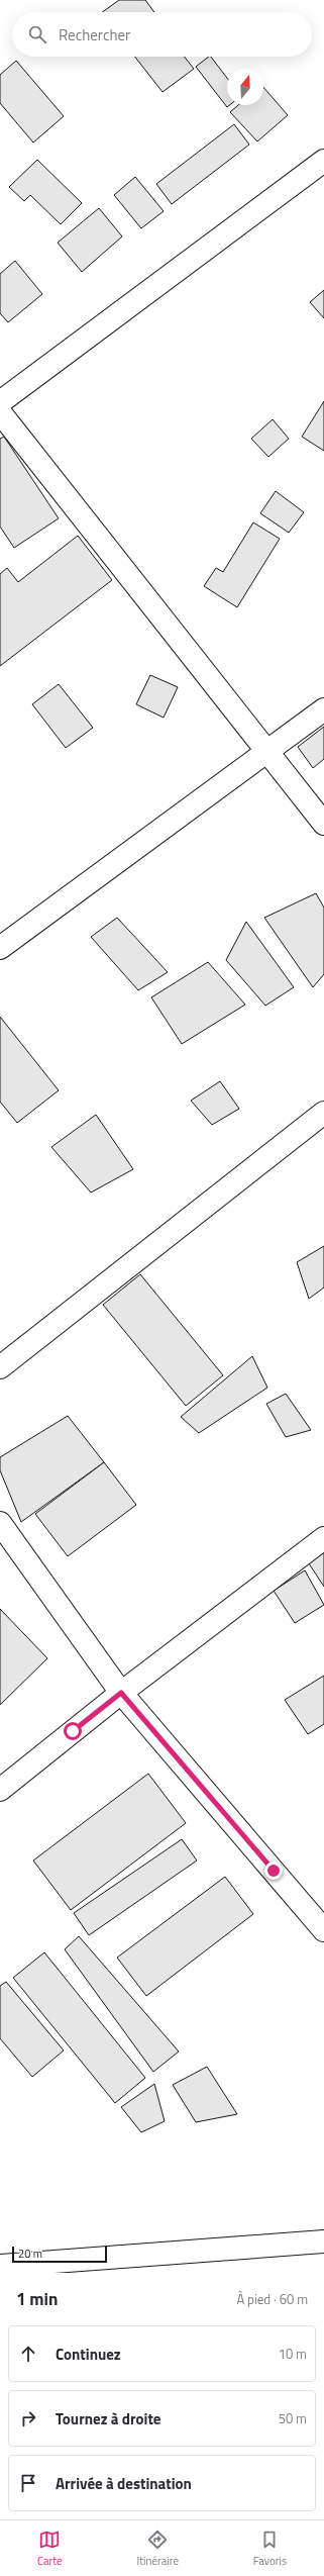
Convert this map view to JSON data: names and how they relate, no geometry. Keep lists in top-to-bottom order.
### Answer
{
  "scale_bar": "20 m",
  "north": "top",
  "page": {
    "search": "Rechercher",
    "scale": "20 m",
    "heading": ["1 min", "À pied · 60 m"],
    "list": [
      ["Continuez", "10 m"],
      ["Tournez à droite", "50 m"],
      "Arrivée à destination"
    ],
    "nav": ["Carte", "Itinéraire", "Favoris"]
  }
}
